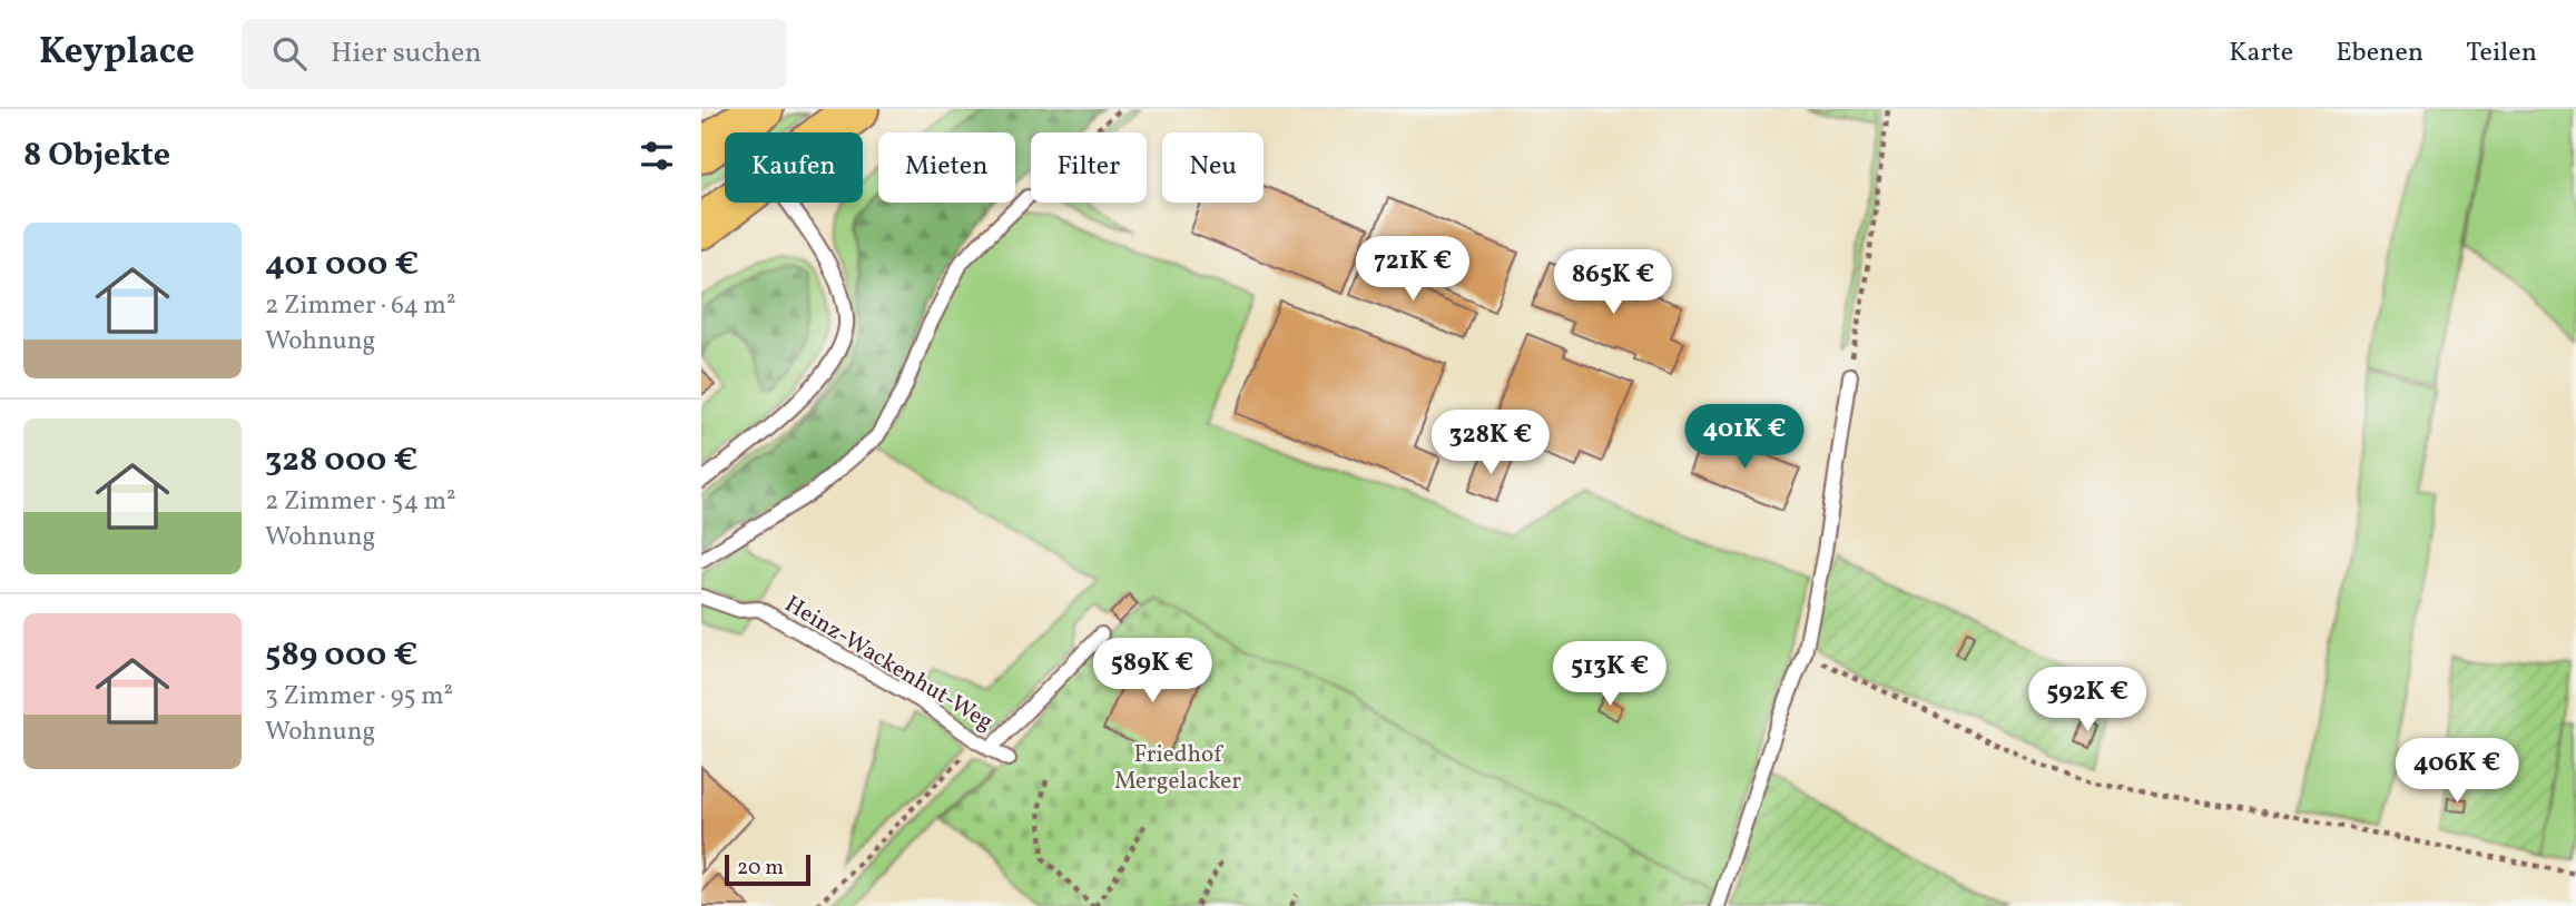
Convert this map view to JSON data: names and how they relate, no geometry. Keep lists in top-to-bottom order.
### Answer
{
  "streets": {
    "lane": ["Heinz-Wackenhut-Weg"]
  },
  "parks": ["Friedhof Mergelacker"],
  "scale_bar": "20 m",
  "page": {
    "header": "Keyplace",
    "search": "Hier suchen",
    "nav": ["Karte", "Ebenen", "Teilen"],
    "heading": "8 Objekte",
    "chip": [
      "Kaufen",
      "Mieten",
      "Filter",
      "Neu"
    ],
    "list": [
      {
        "name": "401 000 €",
        "note": "2 Zimmer · 64 m² · Wohnung"
      },
      {
        "name": "328 000 €",
        "note": "2 Zimmer · 54 m² · Wohnung"
      },
      {
        "name": "589 000 €",
        "note": "3 Zimmer · 95 m² · Wohnung"
      }
    ],
    "price": [
      "721K €",
      "865K €",
      "401K €",
      "328K €",
      "589K €",
      "513K €",
      "592K €",
      "406K €"
    ],
    "scale": "20 m"
  }
}
